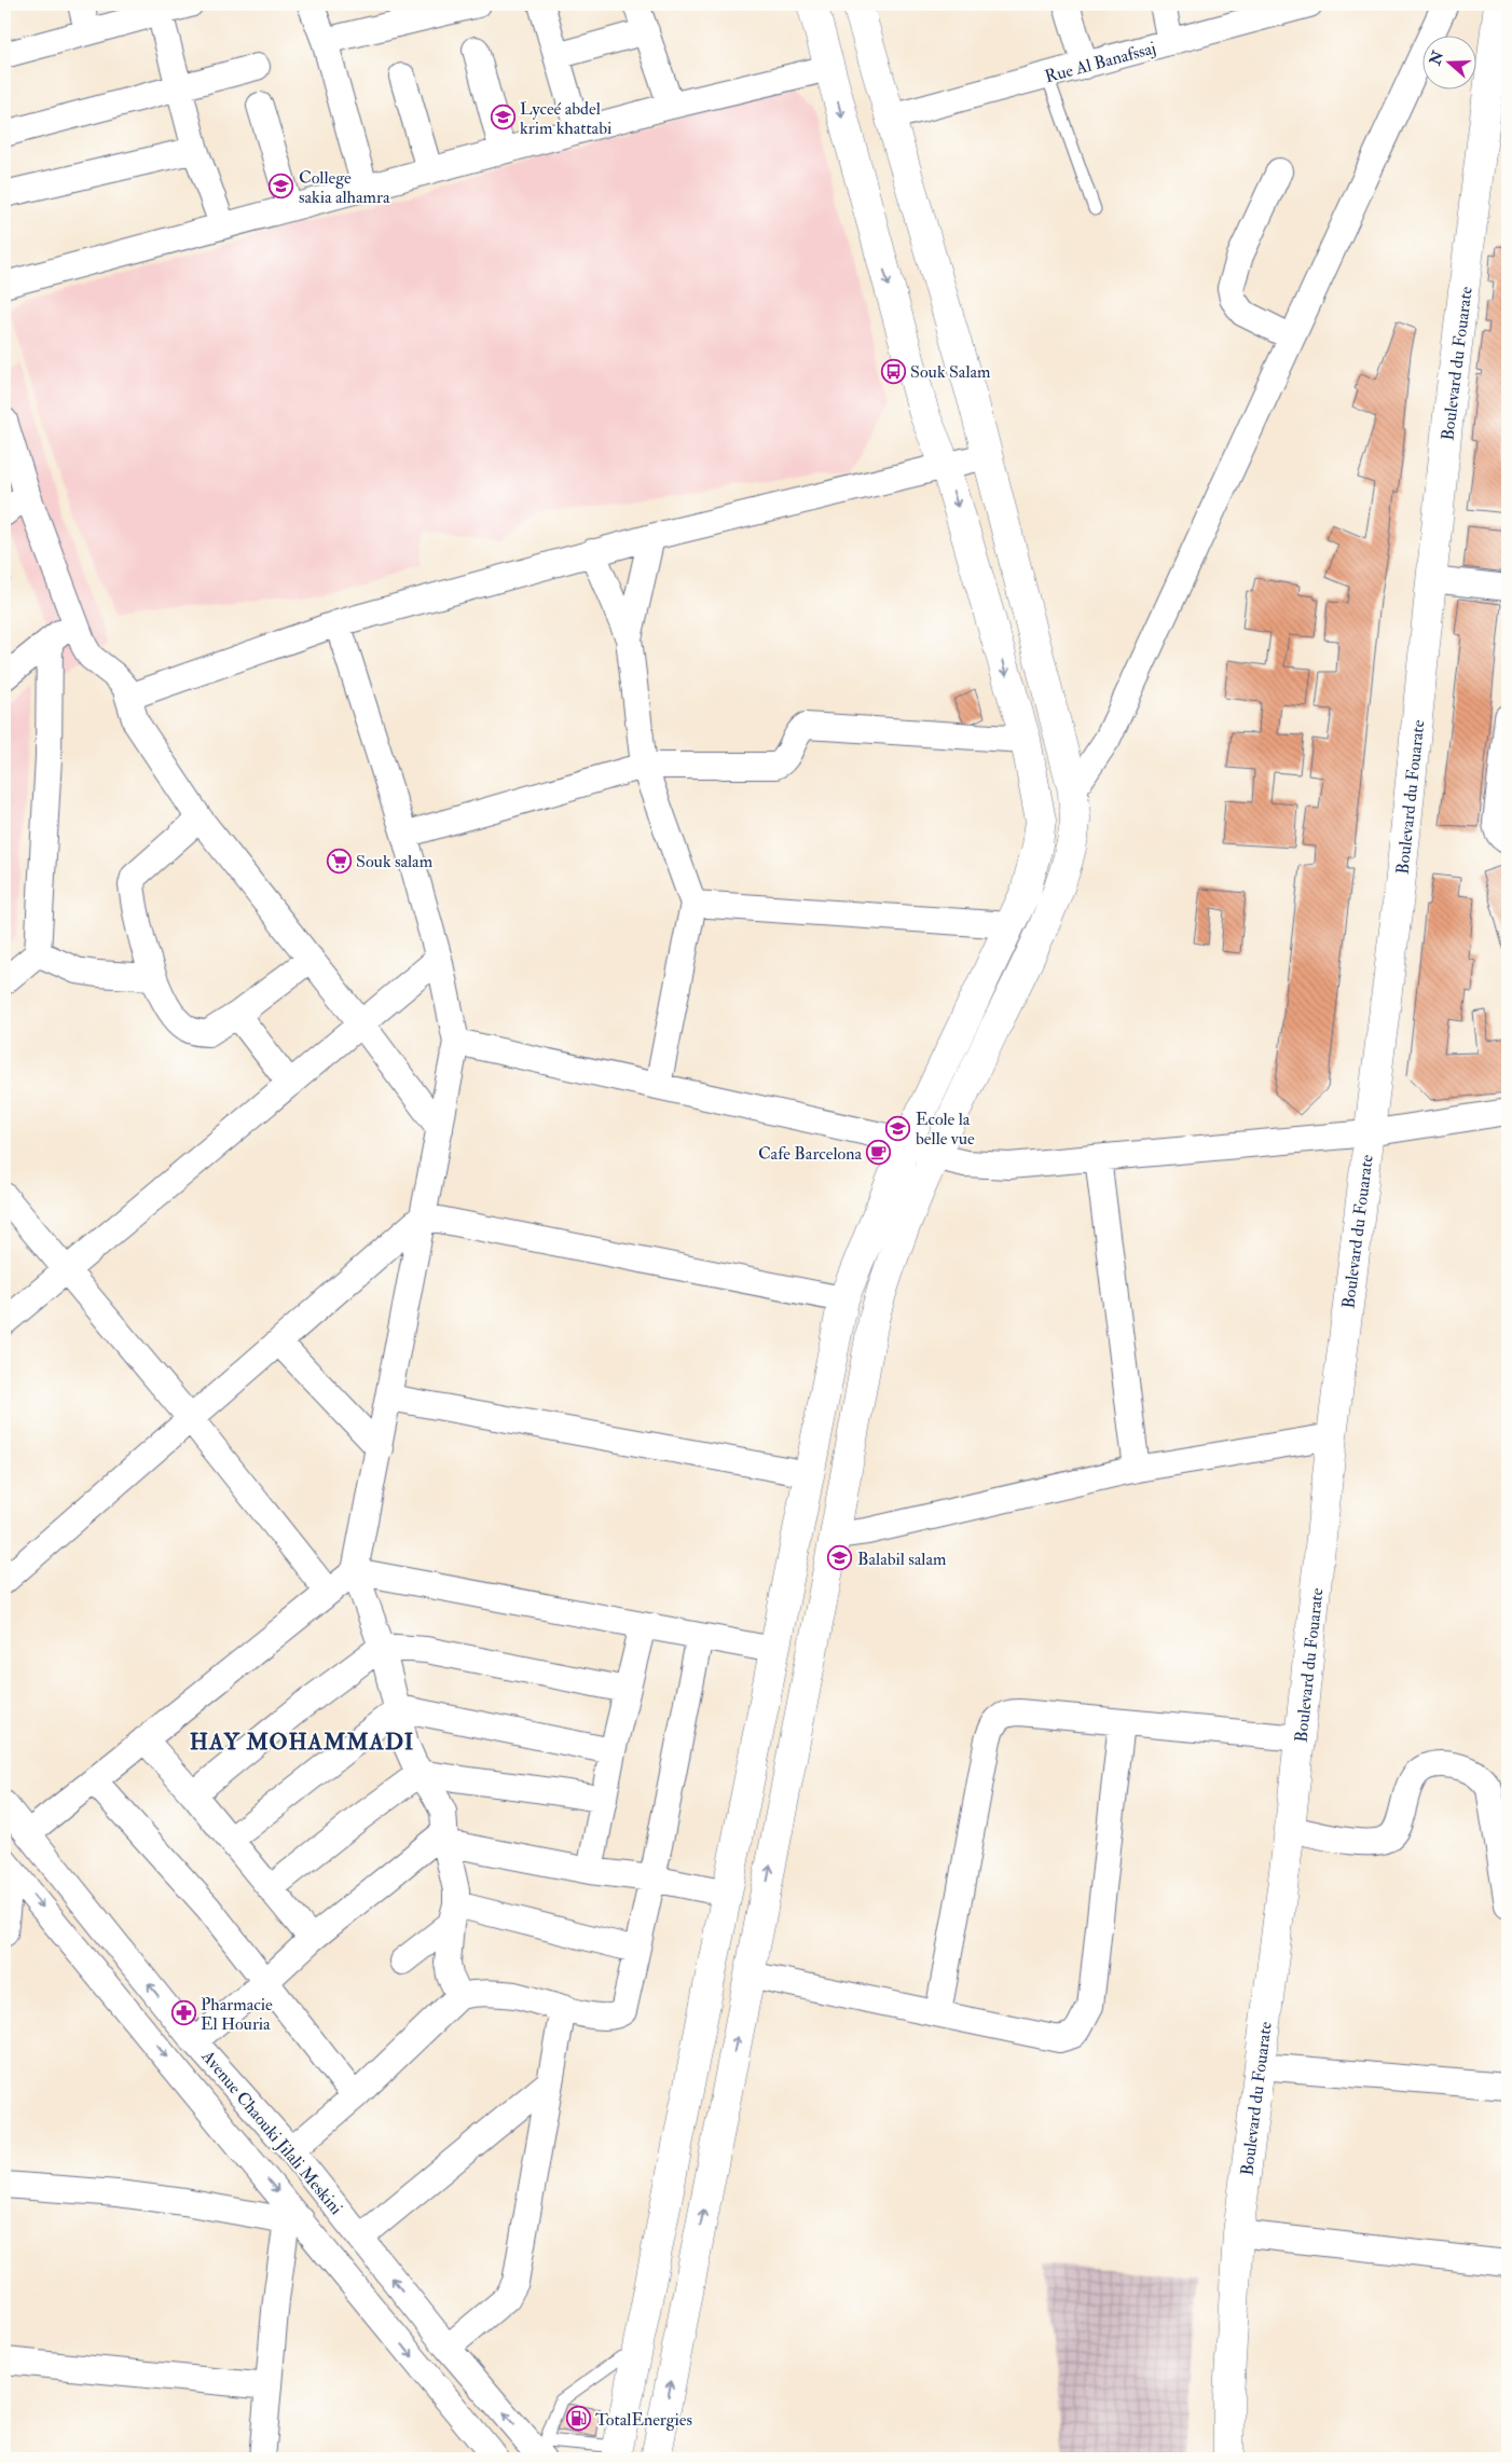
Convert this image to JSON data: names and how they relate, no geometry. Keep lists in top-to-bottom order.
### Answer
{
  "streets": {
    "main road": ["Boulevard du Fouarate"],
    "street": ["Rue Al Banafssaj", "Avenue Chaouki Jilali Meskini"]
  },
  "districts": ["HAY MOHAMMADI"],
  "places": {
    "school or university": [
      "Lyceé abdel krim khattabi",
      "College sakia alhamra",
      "Ecole la belle vue",
      "Balabil salam"
    ],
    "bus stop": ["Souk Salam"],
    "supermarket": ["Souk salam"],
    "cafe": ["Cafe Barcelona"],
    "pharmacy": ["Pharmacie El Houria"],
    "fuel station": ["TotalEnergies"]
  },
  "north": "left"
}
